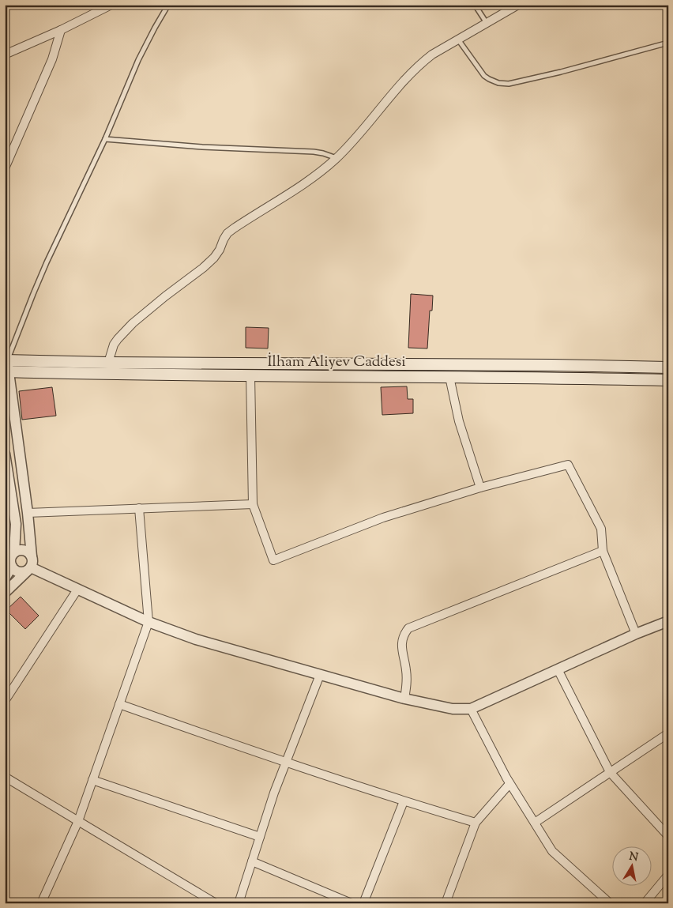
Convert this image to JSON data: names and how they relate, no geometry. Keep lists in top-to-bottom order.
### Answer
{
  "streets": {
    "main road": ["İlham Aliyev Caddesi"]
  },
  "north": "top"
}
